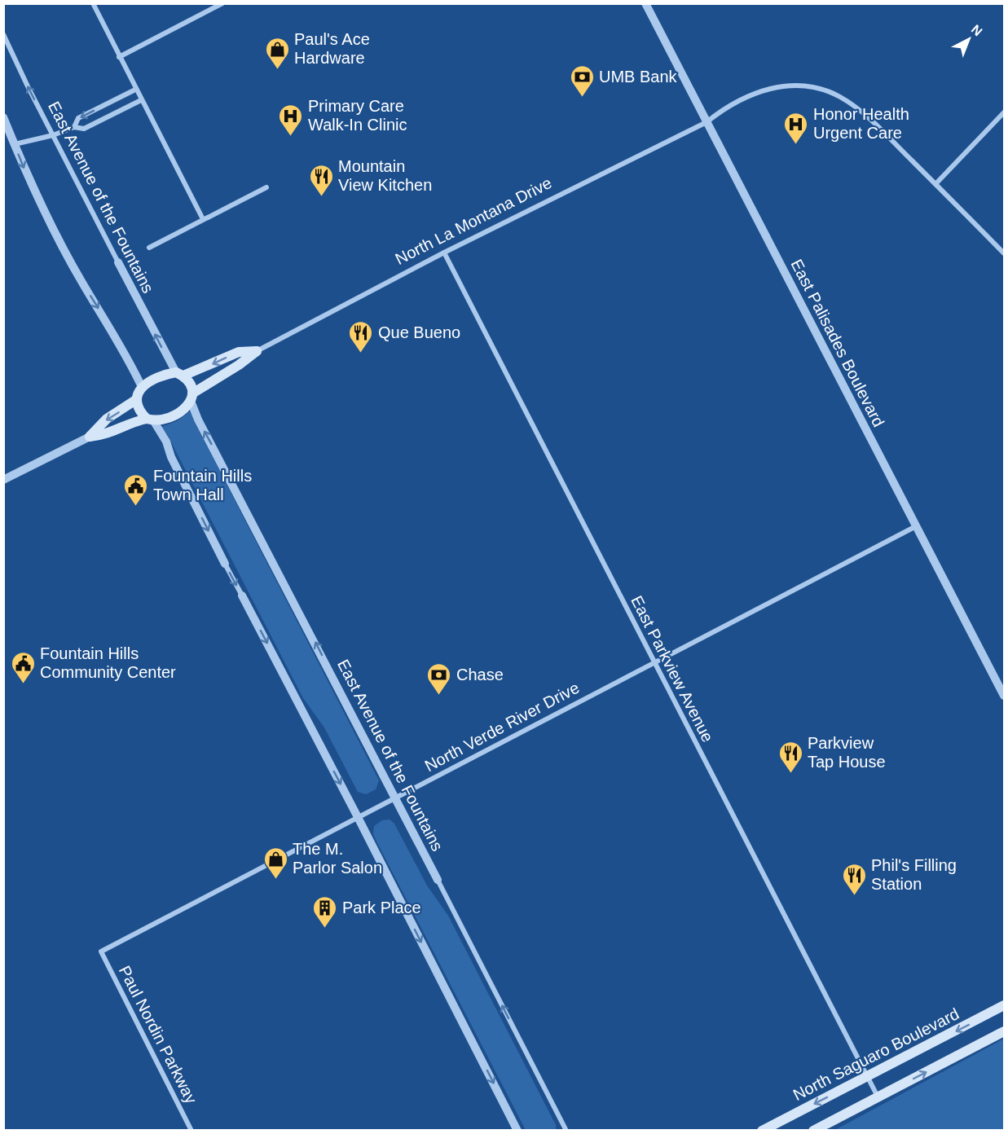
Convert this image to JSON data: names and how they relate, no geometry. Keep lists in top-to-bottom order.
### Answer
{
  "streets": {
    "main road": ["North La Montana Drive", "North Saguaro Boulevard"],
    "street": [
      "East Avenue of the Fountains",
      "East Palisades Boulevard",
      "East Parkview Avenue",
      "North Verde River Drive",
      "Paul Nordin Parkway"
    ]
  },
  "crossings": [
    ["East Avenue of the Fountains", "North La Montana Drive"],
    ["East Avenue of the Fountains", "North Verde River Drive"],
    ["North La Montana Drive", "East Palisades Boulevard"],
    ["North La Montana Drive", "East Parkview Avenue"],
    ["East Palisades Boulevard", "North Verde River Drive"],
    ["East Parkview Avenue", "North Verde River Drive"],
    ["East Parkview Avenue", "North Saguaro Boulevard"],
    ["North Verde River Drive", "Paul Nordin Parkway"]
  ],
  "places": {
    "shop": ["Paul's Ace Hardware", "The M. Parlor Salon"],
    "bank": ["UMB Bank", "Chase"],
    "hospital": ["Primary Care Walk-In Clinic", "Honor Health Urgent Care"],
    "restaurant": [
      "Mountain View Kitchen",
      "Que Bueno",
      "Parkview Tap House",
      "Phil's Filling Station"
    ],
    "public building": ["Fountain Hills Town Hall", "Fountain Hills Community Center"],
    "building": ["Park Place"]
  },
  "north": "top right"
}
